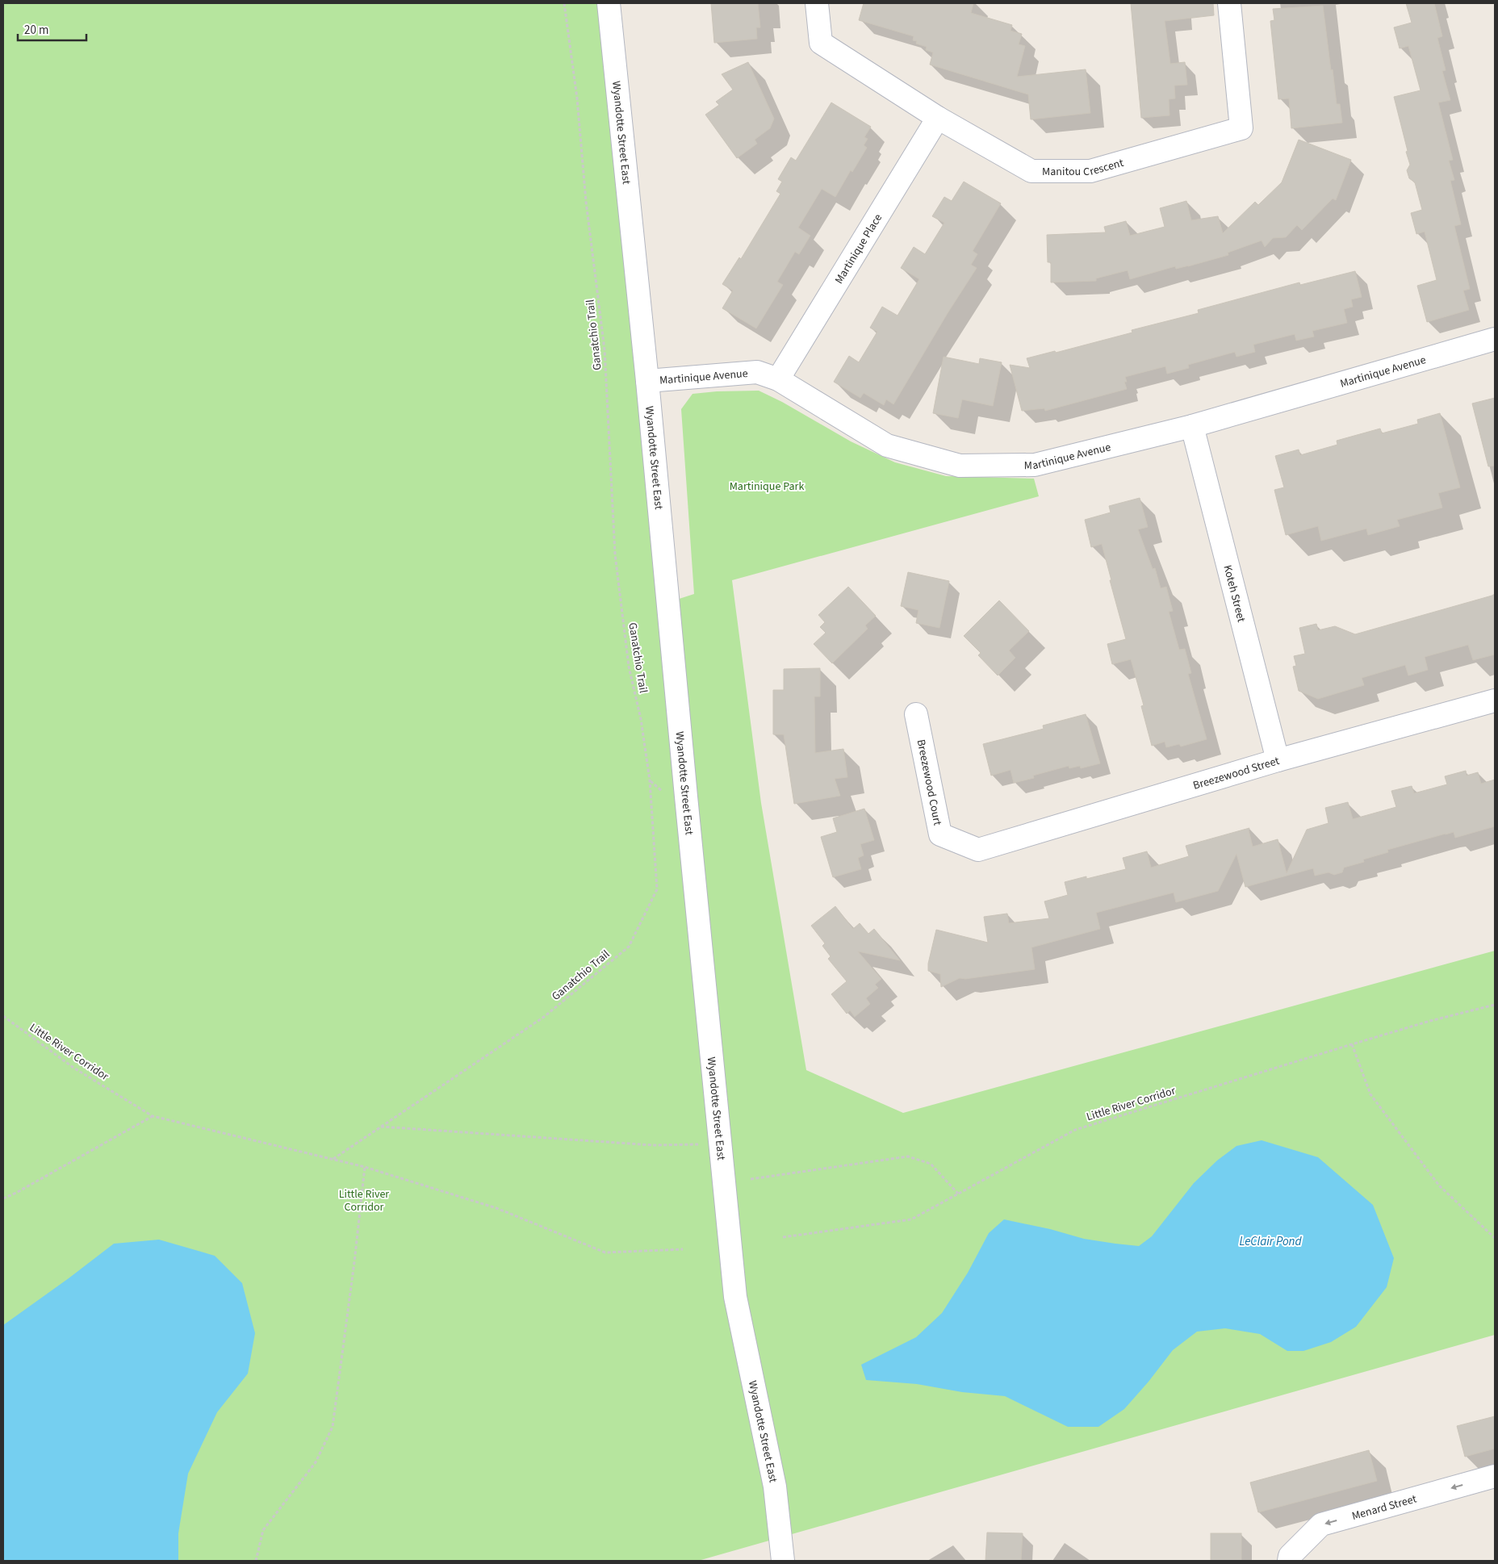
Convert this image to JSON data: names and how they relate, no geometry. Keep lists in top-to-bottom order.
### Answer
{
  "streets": {
    "street": [
      "Wyandotte Street East",
      "Manitou Crescent",
      "Martinique Place",
      "Martinique Avenue",
      "Koteh Street",
      "Breezewood Street",
      "Breezewood Court",
      "Menard Street"
    ],
    "path": ["Ganatchio Trail", "Little River Corridor"]
  },
  "crossings": [
    ["Wyandotte Street East", "Martinique Avenue"],
    ["Manitou Crescent", "Martinique Place"],
    ["Martinique Place", "Martinique Avenue"],
    ["Ganatchio Trail", "Little River Corridor"],
    ["Martinique Avenue", "Koteh Street"],
    ["Koteh Street", "Breezewood Street"],
    ["Breezewood Street", "Breezewood Court"]
  ],
  "one_way": ["Menard Street"],
  "water": ["LeClair Pond"],
  "parks": ["Martinique Park", "Little River Corridor"],
  "scale_bar": "20 m"
}
